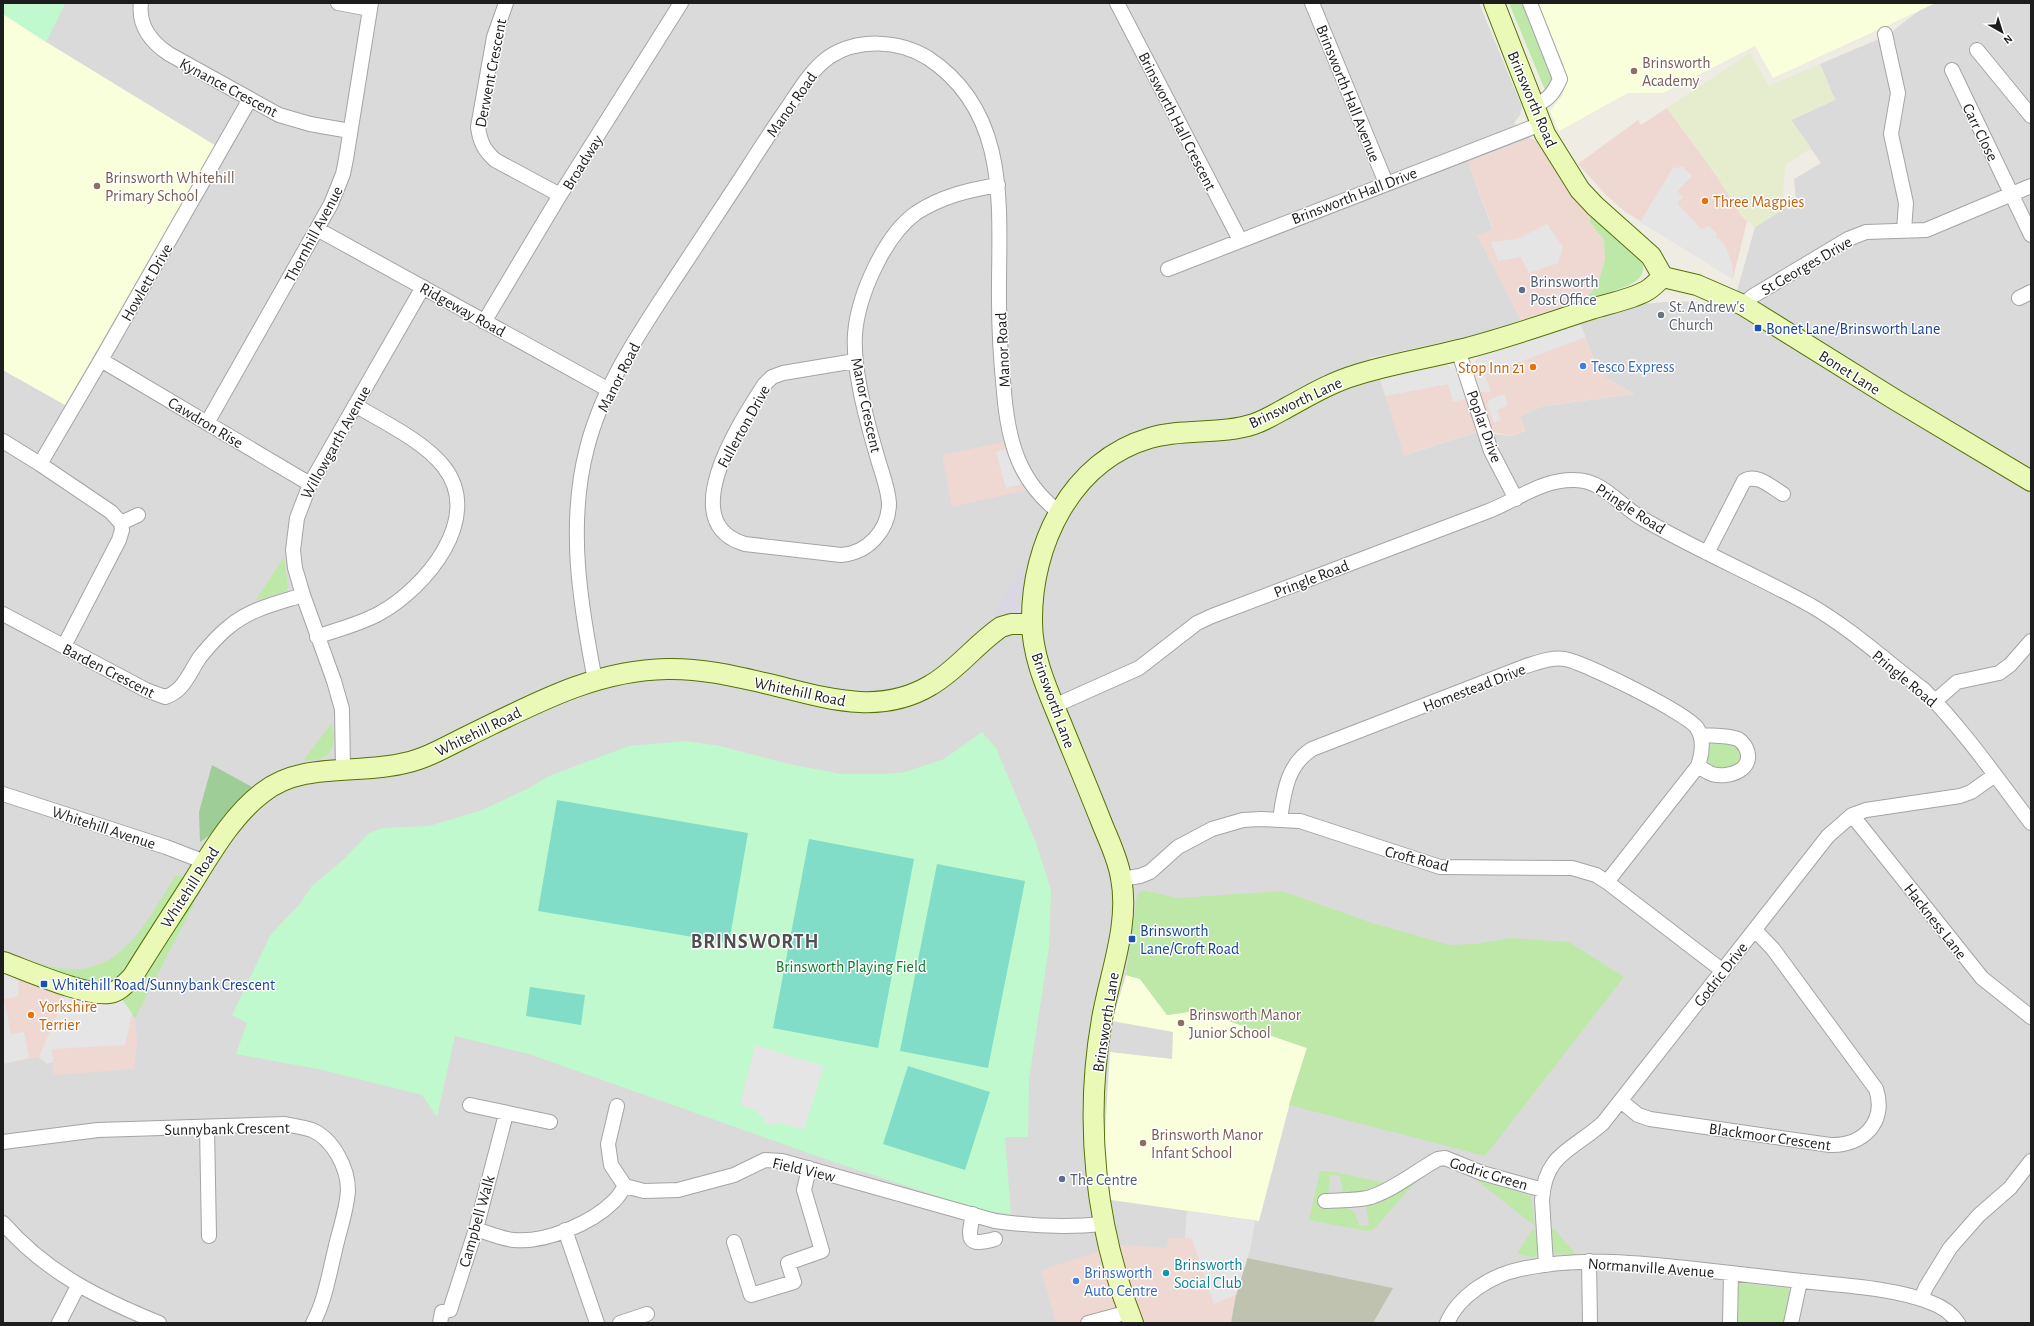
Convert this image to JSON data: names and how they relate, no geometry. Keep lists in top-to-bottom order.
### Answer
{
  "streets": {
    "street": [
      "Derwent Crescent",
      "Kynance Crescent",
      "Brinsworth Hall Avenue",
      "Brinsworth Road",
      "Manor Road",
      "Brinsworth Hall Crescent",
      "Carr Close",
      "Broadway",
      "Brinsworth Hall Drive",
      "Thornhill Avenue",
      "St Georges Drive",
      "Howlett Drive",
      "Ridgeway Road",
      "Bonet Lane",
      "Brinsworth Lane",
      "Manor Crescent",
      "Cawdron Rise",
      "Fullerton Drive",
      "Poplar Drive",
      "Willowgarth Avenue",
      "Pringle Road",
      "Barden Crescent",
      "Homestead Drive",
      "Whitehill Road",
      "Whitehill Avenue",
      "Croft Road",
      "Hackness Lane",
      "Godric Drive",
      "Sunnybank Crescent",
      "Blackmoor Crescent",
      "Field View",
      "Godric Green",
      "Campbell Walk",
      "Normanville Avenue"
    ]
  },
  "crossings": [
    ["Derwent Crescent", "Broadway"],
    ["Kynance Crescent", "Thornhill Avenue"],
    ["Kynance Crescent", "Howlett Drive"],
    ["Brinsworth Hall Avenue", "Brinsworth Hall Drive"],
    ["Brinsworth Road", "Brinsworth Hall Drive"],
    ["Brinsworth Road", "Bonet Lane"],
    ["Brinsworth Road", "Brinsworth Lane"],
    ["Manor Road", "Ridgeway Road"],
    ["Manor Road", "Brinsworth Lane"],
    ["Manor Road", "Manor Crescent"],
    ["Manor Road", "Whitehill Road"],
    ["Brinsworth Hall Crescent", "Brinsworth Hall Drive"],
    ["Carr Close", "St Georges Drive"],
    ["Broadway", "Ridgeway Road"],
    ["Thornhill Avenue", "Ridgeway Road"],
    ["Thornhill Avenue", "Cawdron Rise"],
    ["St Georges Drive", "Bonet Lane"],
    ["Howlett Drive", "Cawdron Rise"],
    ["Ridgeway Road", "Willowgarth Avenue"],
    ["Bonet Lane", "Brinsworth Lane"],
    ["Brinsworth Lane", "Poplar Drive"],
    ["Brinsworth Lane", "Pringle Road"],
    ["Brinsworth Lane", "Whitehill Road"],
    ["Brinsworth Lane", "Croft Road"],
    ["Brinsworth Lane", "Field View"],
    ["Manor Crescent", "Fullerton Drive"],
    ["Cawdron Rise", "Willowgarth Avenue"],
    ["Poplar Drive", "Pringle Road"],
    ["Willowgarth Avenue", "Barden Crescent"],
    ["Willowgarth Avenue", "Whitehill Road"],
    ["Pringle Road", "Godric Drive"],
    ["Homestead Drive", "Croft Road"],
    ["Whitehill Road", "Whitehill Avenue"],
    ["Croft Road", "Godric Drive"],
    ["Hackness Lane", "Godric Drive"],
    ["Godric Drive", "Blackmoor Crescent"],
    ["Godric Drive", "Godric Green"],
    ["Godric Drive", "Normanville Avenue"]
  ],
  "districts": ["BRINSWORTH"],
  "parks": ["Brinsworth Playing Field"],
  "places": {
    "other": [
      "Brinsworth Academy",
      "Brinsworth Whitehill Primary School",
      "Three Magpies",
      "Brinsworth Post Office",
      "St. Andrew's Church",
      "Tesco Express",
      "Stop Inn 21",
      "Yorkshire Terrier",
      "Brinsworth Manor Junior School",
      "Brinsworth Manor Infant School",
      "The Centre",
      "Brinsworth Social Club",
      "Brinsworth Auto Centre"
    ],
    "transit": ["Bonet Lane/Brinsworth Lane", "Brinsworth Lane/Croft Road", "Whitehill Road/Sunnybank Crescent"]
  },
  "north": "bottom right"
}
